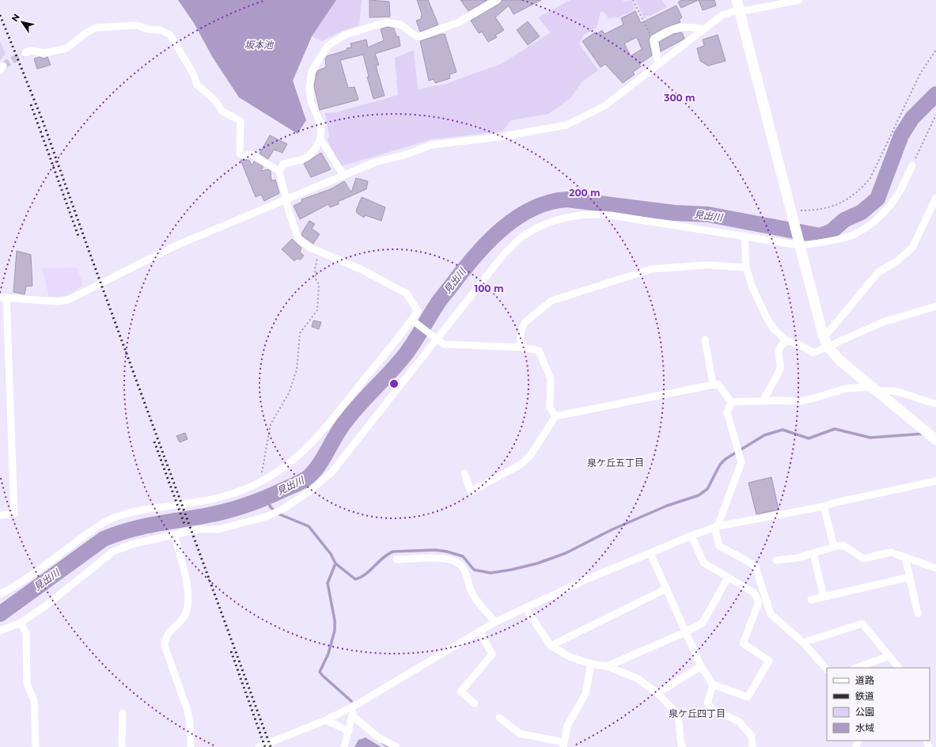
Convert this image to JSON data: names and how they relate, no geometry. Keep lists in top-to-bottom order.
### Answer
{
  "districts": ["泉ケ丘五丁目", "泉ケ丘四丁目"],
  "water": ["坂本池", "見出川"],
  "legend": [
    "道路",
    "鉄道",
    "公園",
    "水域"
  ],
  "north": "top left",
  "rings": ["300 m", "200 m", "100 m"]
}
